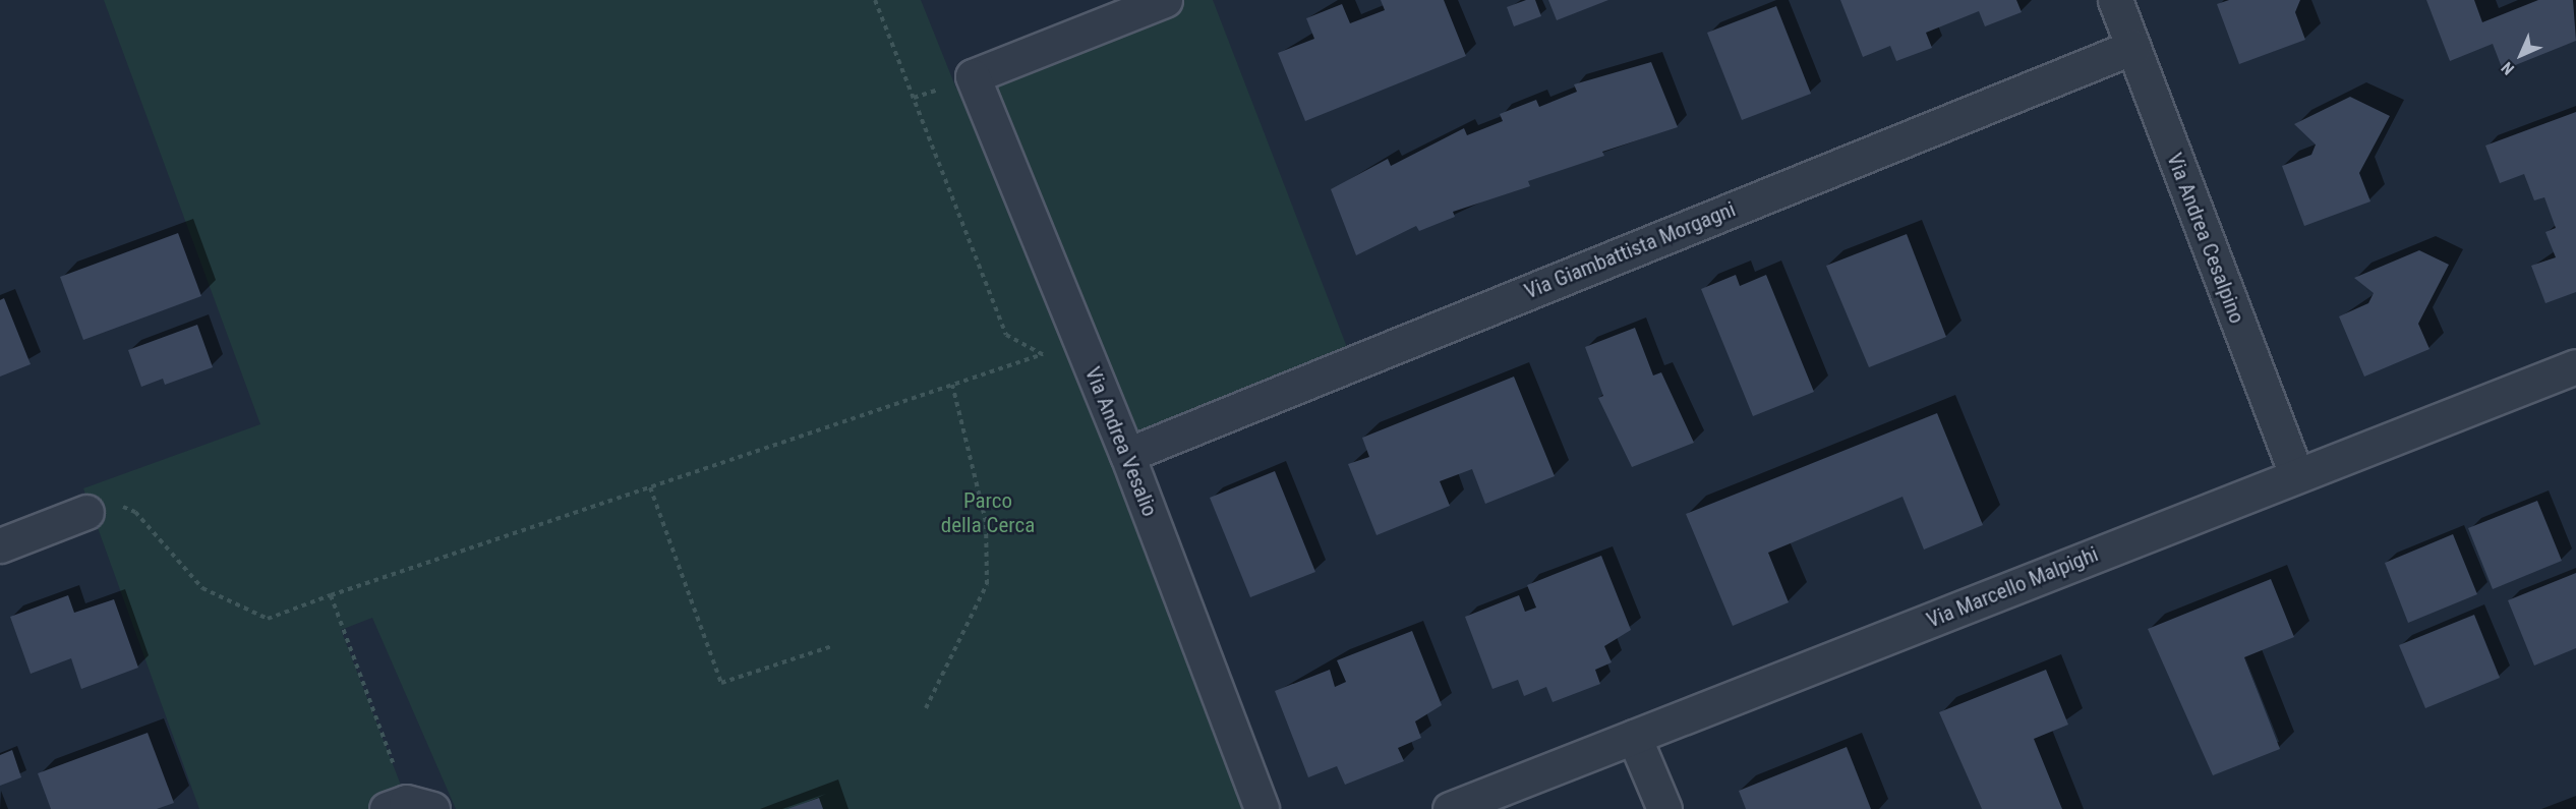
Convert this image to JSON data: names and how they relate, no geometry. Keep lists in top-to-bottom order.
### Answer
{
  "streets": {
    "street": [
      "Via Andrea Cesalpino",
      "Via Giambattista Morgagni",
      "Via Andrea Vesalio",
      "Via Marcello Malpighi"
    ]
  },
  "crossings": [
    ["Via Andrea Cesalpino", "Via Giambattista Morgagni"],
    ["Via Andrea Cesalpino", "Via Marcello Malpighi"],
    ["Via Giambattista Morgagni", "Via Andrea Vesalio"]
  ],
  "parks": ["Parco della Cerca"],
  "north": "bottom left"
}
